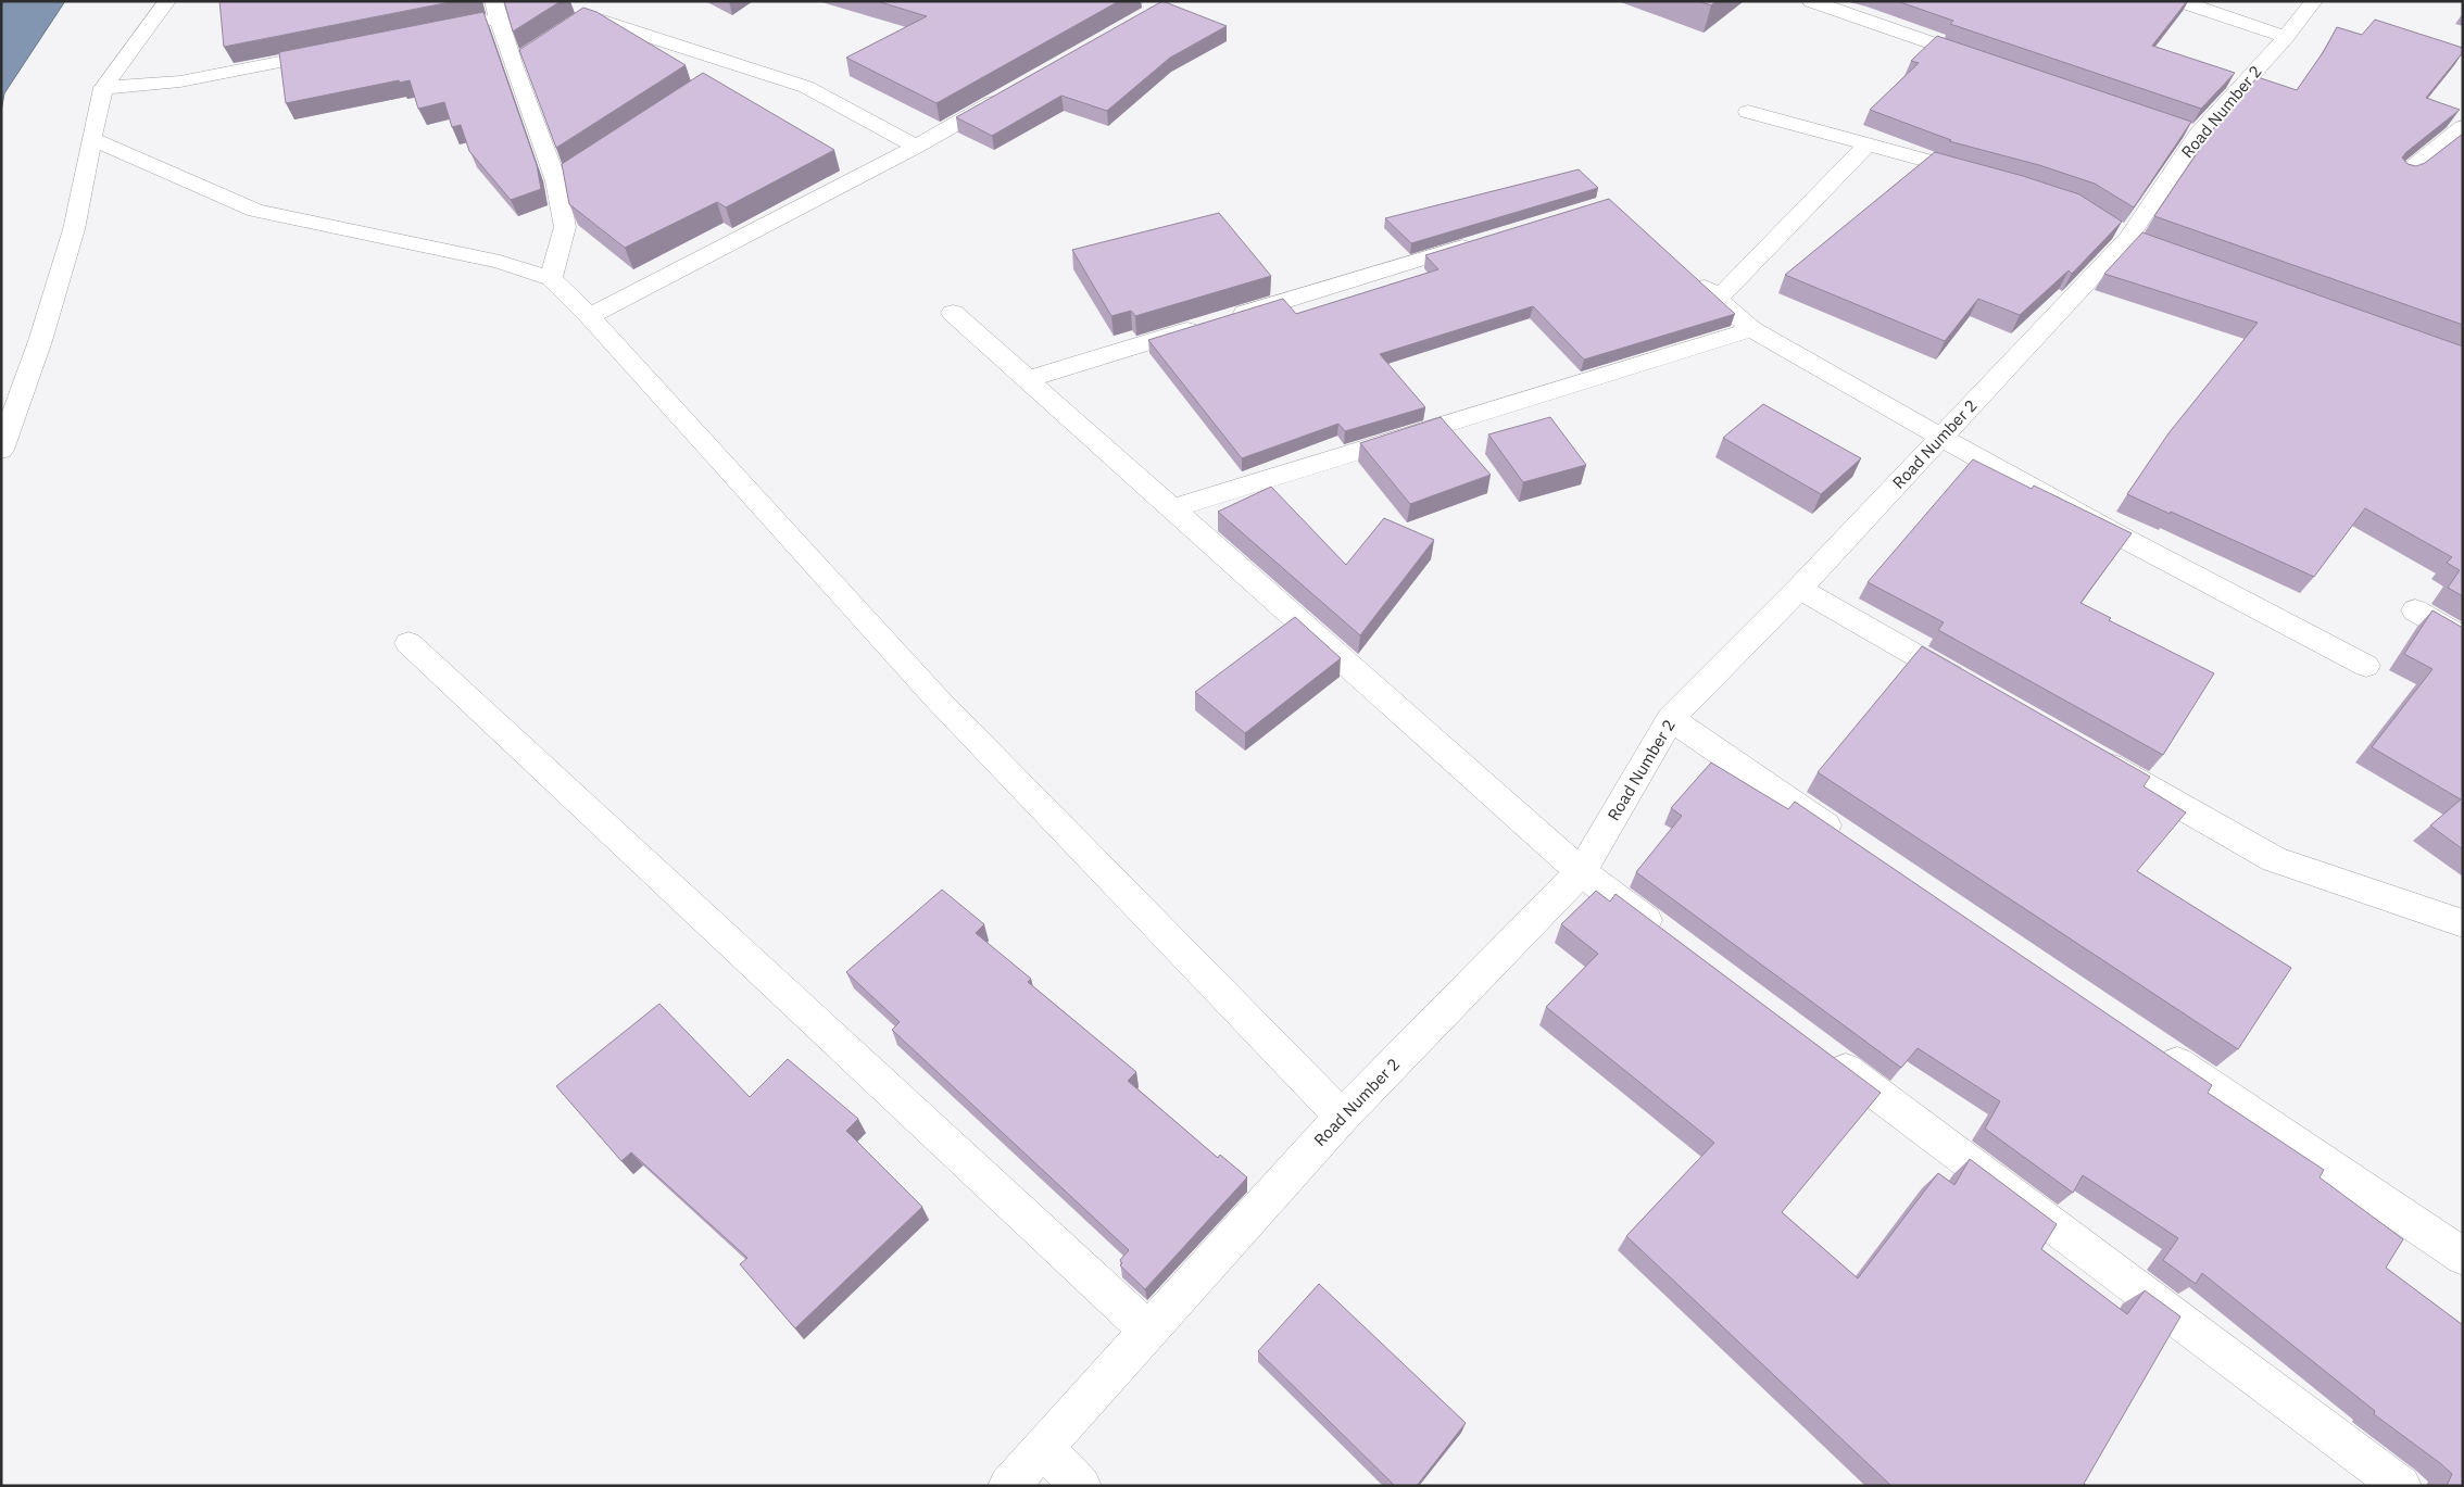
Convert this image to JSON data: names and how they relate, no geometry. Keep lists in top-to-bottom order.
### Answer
{
  "streets": {
    "street": ["Road Number 2"]
  }
}
